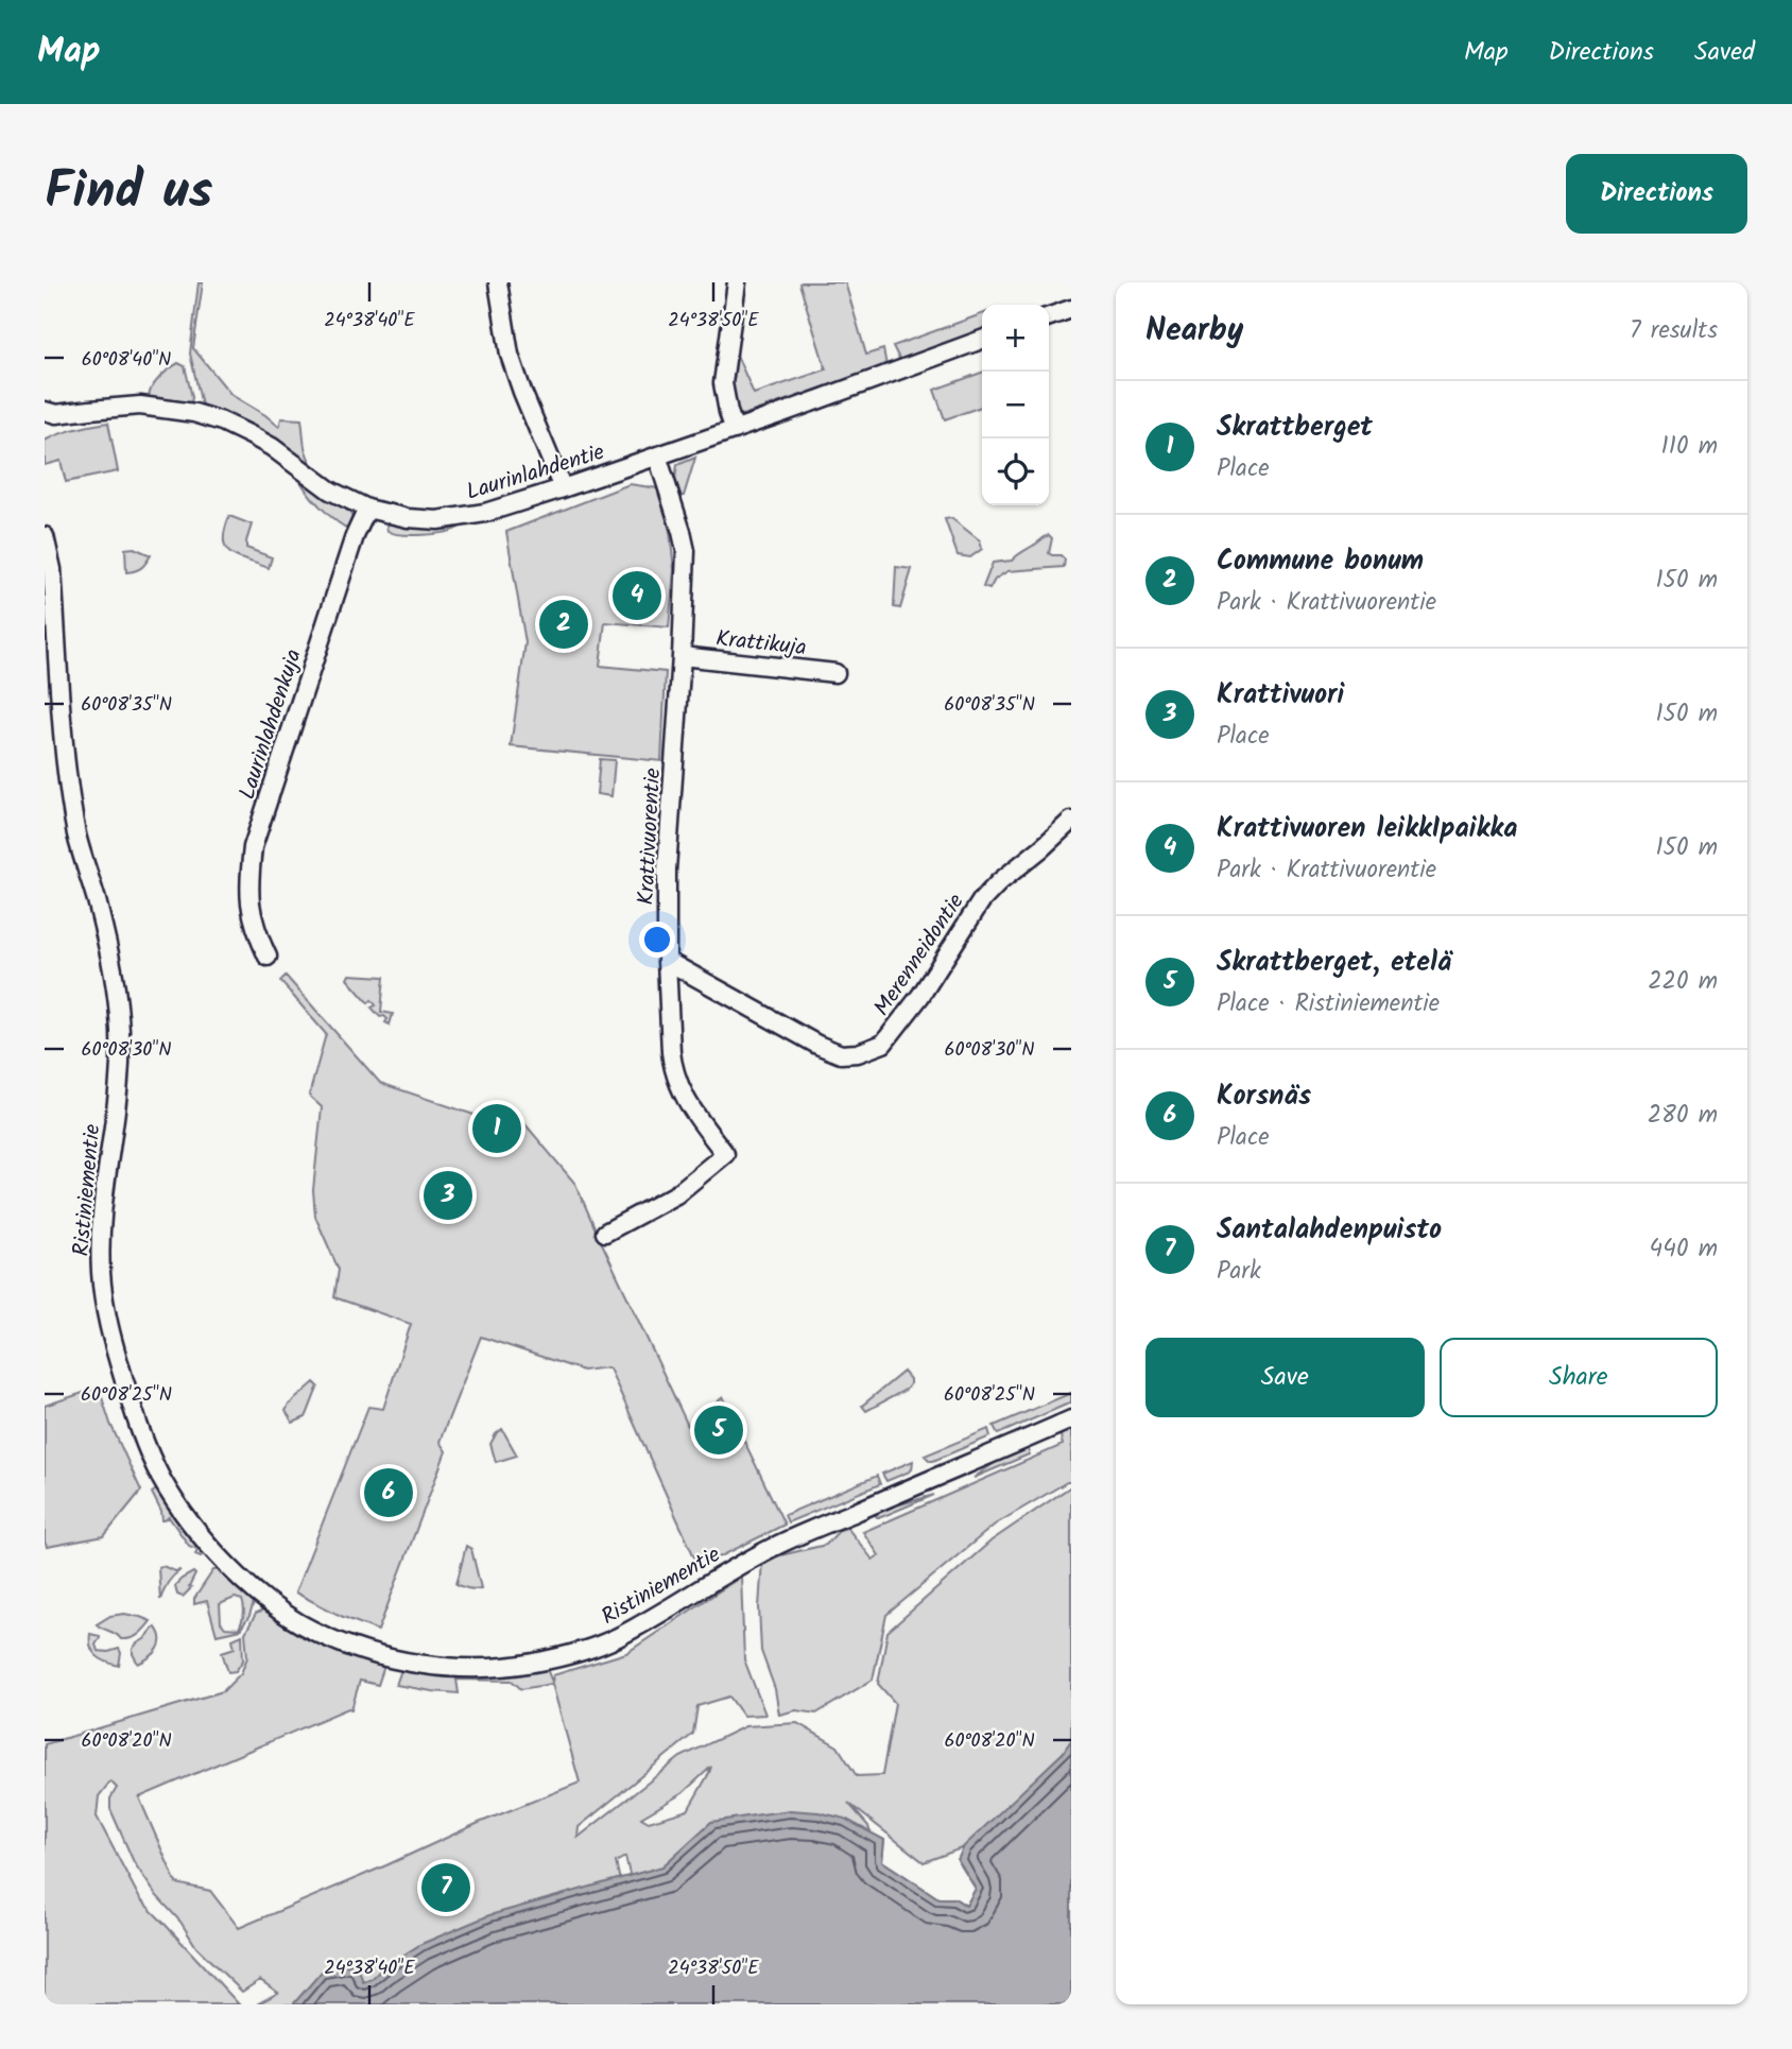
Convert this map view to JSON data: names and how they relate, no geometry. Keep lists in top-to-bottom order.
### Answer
{
  "streets": {
    "street": [
      "Laurinlahdentie",
      "Krattikuja",
      "Laurinlahdenkuja",
      "Krattivuorentie",
      "Merenneidontie",
      "Ristiniementie"
    ]
  },
  "crossings": [
    ["Laurinlahdentie", "Laurinlahdenkuja"],
    ["Laurinlahdentie", "Krattivuorentie"],
    ["Krattikuja", "Krattivuorentie"],
    ["Krattivuorentie", "Merenneidontie"]
  ],
  "page": {
    "header": "Map",
    "nav": ["Map", "Directions", "Saved"],
    "title": "Find us",
    "buttons": [
      "Directions",
      ["Save", "Share"]
    ],
    "heading": ["Nearby", "7 results"],
    "map_buttons": ["+", "−"],
    "list": [
      {
        "mark": "1",
        "name": "Skrattberget",
        "note": "Place",
        "value": "110 m"
      },
      {
        "mark": "2",
        "name": "Commune bonum",
        "note": "Park · Krattivuorentie",
        "value": "150 m"
      },
      {
        "mark": "3",
        "name": "Krattivuori",
        "note": "Place",
        "value": "150 m"
      },
      {
        "mark": "4",
        "name": "Krattivuoren leikkIpaikka",
        "note": "Park · Krattivuorentie",
        "value": "150 m"
      },
      {
        "mark": "5",
        "name": "Skrattberget, etelä",
        "note": "Place · Ristiniementie",
        "value": "220 m"
      },
      {
        "mark": "6",
        "name": "Korsnäs",
        "note": "Place",
        "value": "280 m"
      },
      {
        "mark": "7",
        "name": "Santalahdenpuisto",
        "note": "Park",
        "value": "440 m"
      }
    ],
    "pins": [
      "4",
      "2",
      "1",
      "3",
      "5",
      "6",
      "7"
    ]
  },
  "coordinates": [
    "24°38'40\"E",
    "24°38'50\"E",
    "60°08'40\"N",
    "60°08'35\"N",
    "60°08'30\"N",
    "60°08'25\"N",
    "60°08'20\"N"
  ]
}
